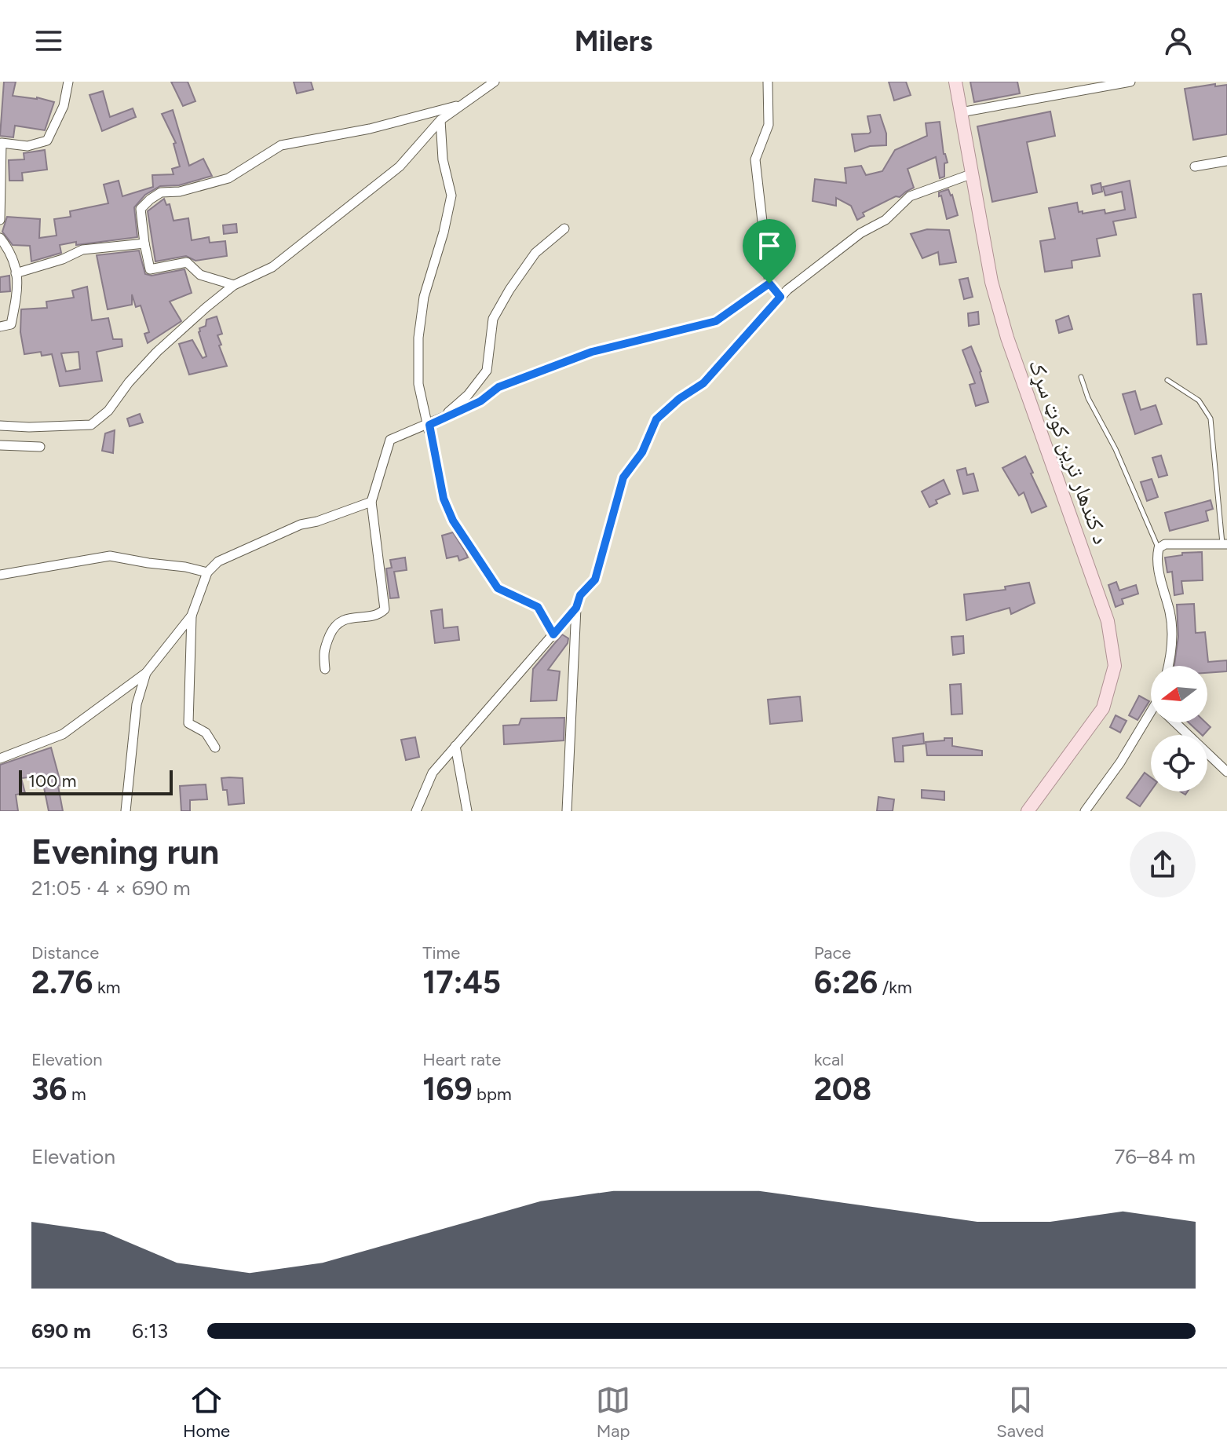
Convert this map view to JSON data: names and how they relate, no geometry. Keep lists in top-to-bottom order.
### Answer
{
  "streets": {
    "main road": ["د کندهار ترين کوټ سړک"]
  },
  "scale_bar": "100 m",
  "north": "left",
  "page": {
    "header": "Milers",
    "scale": "100 m",
    "heading": ["Evening run", "21:05 · 4 × 690 m"],
    "stats": [
      ["Distance", "2.76 km"],
      ["Time", "17:45"],
      ["Pace", "6:26 /km"],
      ["Elevation", "36 m"],
      ["Heart rate", "169 bpm"],
      ["kcal", "208"]
    ],
    "chart": ["Elevation", "76–84 m"],
    "list": [
      {
        "name": "690 m",
        "note": "6:13"
      }
    ],
    "tabs": ["Home", "Map", "Saved"]
  }
}
